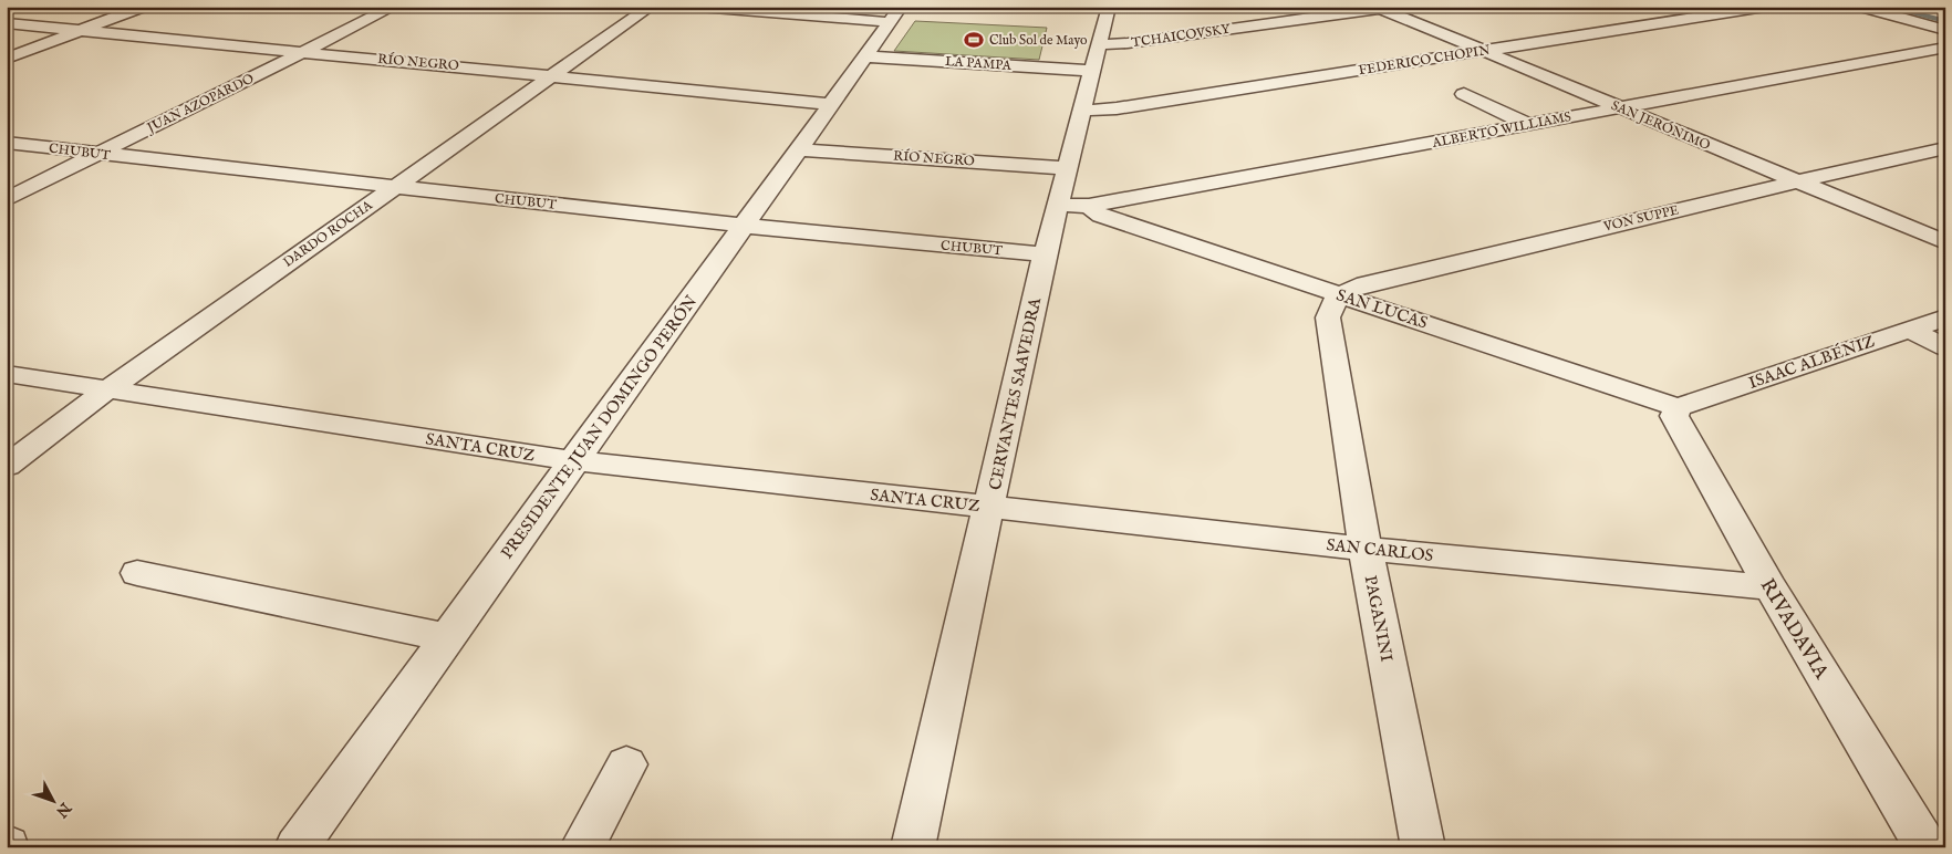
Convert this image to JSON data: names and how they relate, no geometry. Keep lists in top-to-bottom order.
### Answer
{
  "streets": {
    "street": [
      "TCHAICOVSKY",
      "FEDERICO CHOPIN",
      "RÍO NEGRO",
      "LA PAMPA",
      "JUAN AZOPARDO",
      "SAN JERÓNIMO",
      "ALBERTO WILLIAMS",
      "CHUBUT",
      "VON SUPPE",
      "DARDO ROCHA",
      "SAN LUCAS",
      "ISAAC ALBÉNIZ",
      "CERVANTES SAAVEDRA",
      "PRESIDENTE JUAN DOMINGO PERÓN",
      "SANTA CRUZ",
      "SAN CARLOS",
      "PAGANINI",
      "RIVADAVIA"
    ]
  },
  "crossings": [
    ["TCHAICOVSKY", "LA PAMPA"],
    ["TCHAICOVSKY", "SAN JERÓNIMO"],
    ["TCHAICOVSKY", "CERVANTES SAAVEDRA"],
    ["FEDERICO CHOPIN", "SAN JERÓNIMO"],
    ["FEDERICO CHOPIN", "CERVANTES SAAVEDRA"],
    ["RÍO NEGRO", "JUAN AZOPARDO"],
    ["RÍO NEGRO", "DARDO ROCHA"],
    ["RÍO NEGRO", "CERVANTES SAAVEDRA"],
    ["RÍO NEGRO", "PRESIDENTE JUAN DOMINGO PERÓN"],
    ["LA PAMPA", "CERVANTES SAAVEDRA"],
    ["LA PAMPA", "PRESIDENTE JUAN DOMINGO PERÓN"],
    ["JUAN AZOPARDO", "CHUBUT"],
    ["SAN JERÓNIMO", "ALBERTO WILLIAMS"],
    ["SAN JERÓNIMO", "VON SUPPE"],
    ["ALBERTO WILLIAMS", "SAN LUCAS"],
    ["ALBERTO WILLIAMS", "CERVANTES SAAVEDRA"],
    ["CHUBUT", "DARDO ROCHA"],
    ["CHUBUT", "CERVANTES SAAVEDRA"],
    ["CHUBUT", "PRESIDENTE JUAN DOMINGO PERÓN"],
    ["VON SUPPE", "SAN LUCAS"],
    ["VON SUPPE", "PAGANINI"],
    ["DARDO ROCHA", "SANTA CRUZ"],
    ["SAN LUCAS", "ISAAC ALBÉNIZ"],
    ["SAN LUCAS", "PAGANINI"],
    ["SAN LUCAS", "RIVADAVIA"],
    ["ISAAC ALBÉNIZ", "RIVADAVIA"],
    ["CERVANTES SAAVEDRA", "SANTA CRUZ"],
    ["CERVANTES SAAVEDRA", "SAN CARLOS"],
    ["PRESIDENTE JUAN DOMINGO PERÓN", "SANTA CRUZ"],
    ["SANTA CRUZ", "SAN CARLOS"],
    ["SAN CARLOS", "PAGANINI"],
    ["SAN CARLOS", "RIVADAVIA"]
  ],
  "places": {
    "sports": ["Club Sol de Mayo"]
  },
  "north": "bottom right"
}
